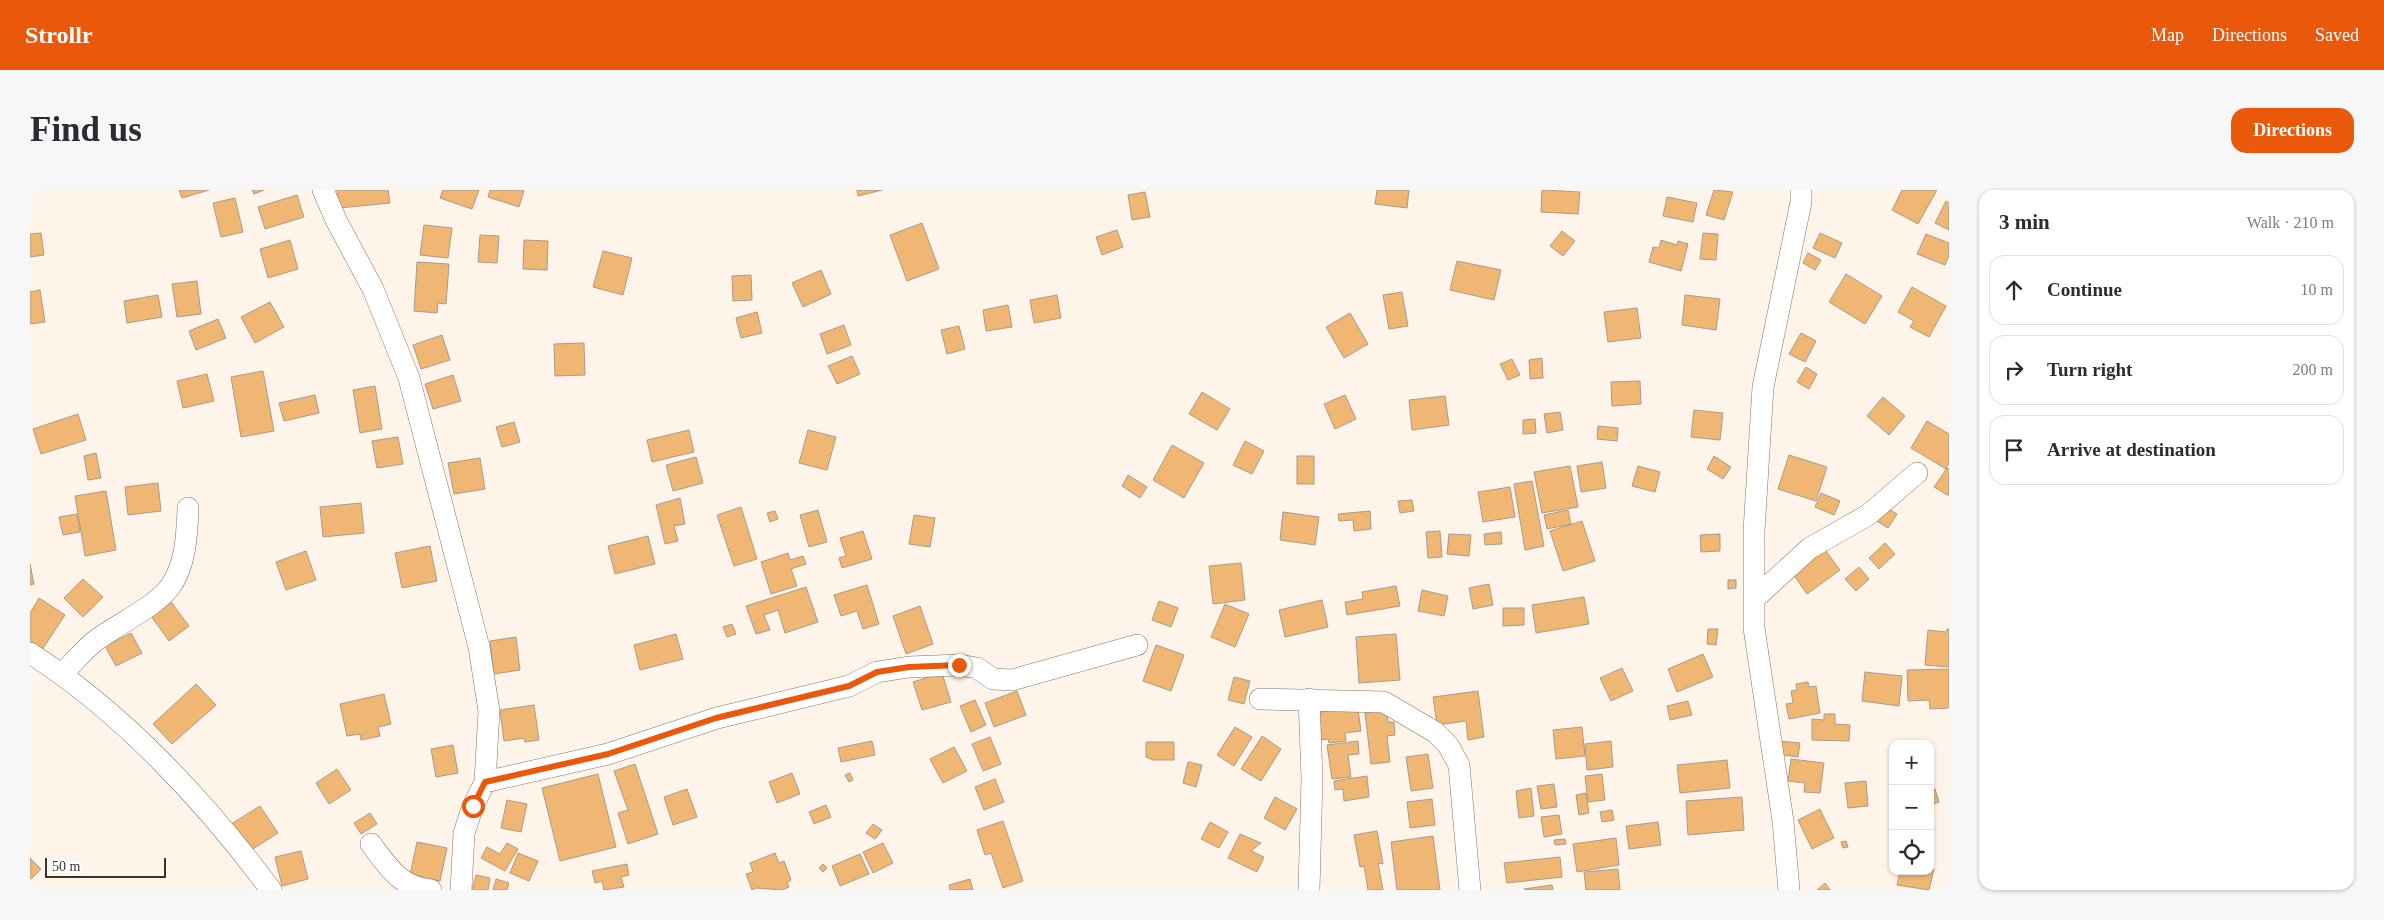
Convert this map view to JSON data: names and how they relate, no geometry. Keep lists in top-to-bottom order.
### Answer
{
  "scale_bar": "50 m",
  "page": {
    "header": "Strollr",
    "nav": ["Map", "Directions", "Saved"],
    "buttons": "Directions",
    "title": "Find us",
    "heading": ["3 min", "Walk · 210 m"],
    "list": [
      ["Continue", "10 m"],
      ["Turn right", "200 m"],
      "Arrive at destination"
    ],
    "map_buttons": ["+", "−"],
    "scale": "50 m"
  }
}
